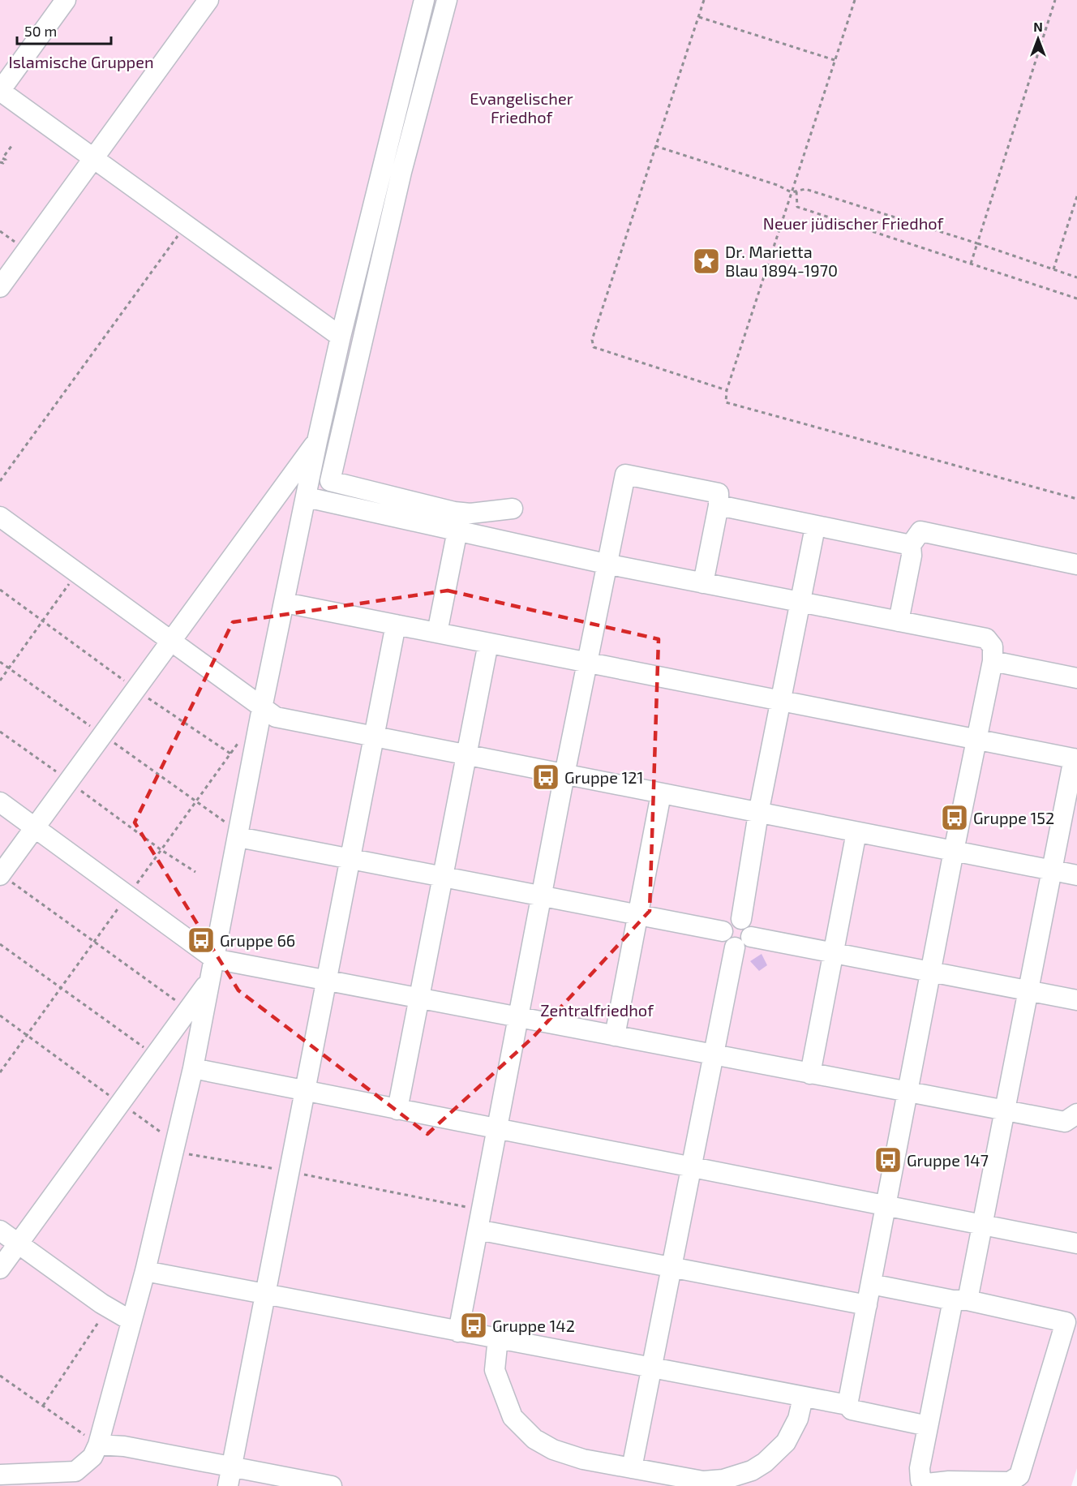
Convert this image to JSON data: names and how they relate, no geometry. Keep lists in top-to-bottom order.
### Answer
{
  "parks": [
    "Islamische Gruppen",
    "Evangelischer Friedhof",
    "Neuer jüdischer Friedhof",
    "Zentralfriedhof"
  ],
  "places": {
    "place": ["Dr. Marietta Blau 1894-1970"],
    "bus stop": [
      "Gruppe 121",
      "Gruppe 152",
      "Gruppe 66",
      "Gruppe 147",
      "Gruppe 142"
    ]
  },
  "scale_bar": "50 m",
  "north": "top"
}
